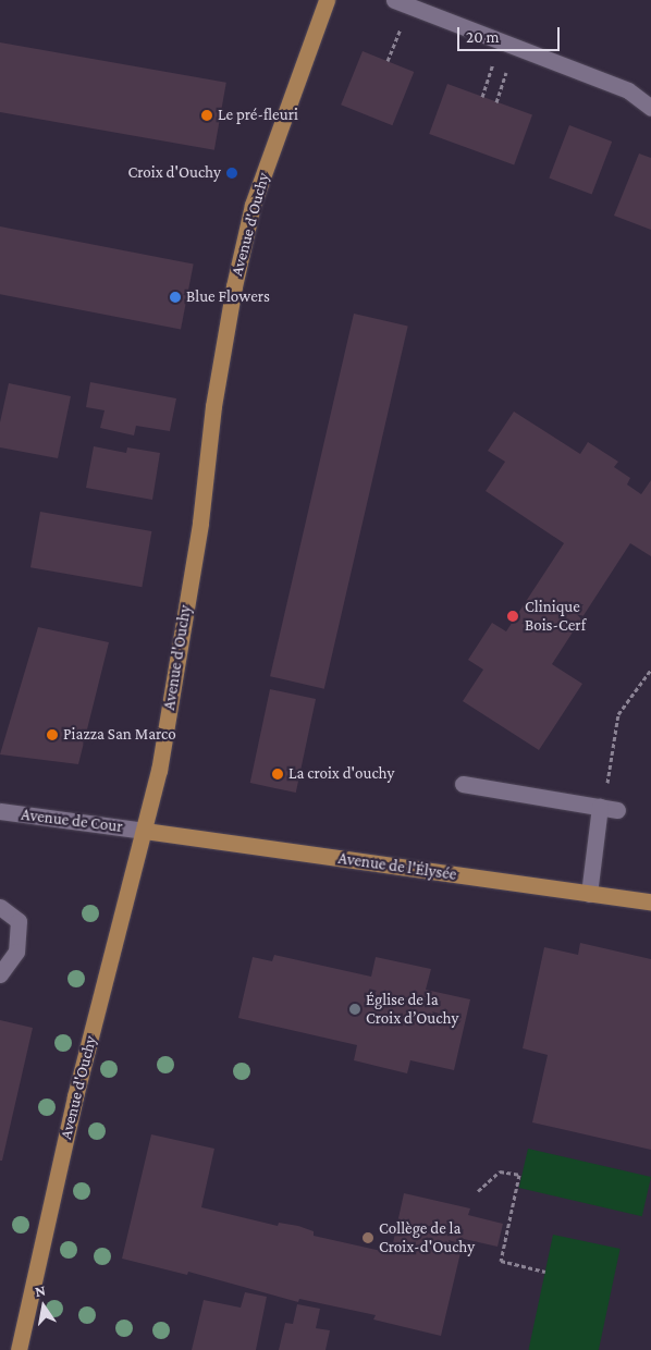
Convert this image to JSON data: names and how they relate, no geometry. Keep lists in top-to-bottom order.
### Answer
{
  "streets": {
    "main road": ["Avenue d'Ouchy", "Avenue de l'Élysée"],
    "street": ["Avenue de Cour"]
  },
  "crossings": [
    ["Avenue d'Ouchy", "Avenue de Cour"],
    ["Avenue d'Ouchy", "Avenue de l'Élysée"],
    ["Avenue de Cour", "Avenue de l'Élysée"]
  ],
  "places": [
    "Le pré-fleuri",
    "Croix d'Ouchy",
    "Blue Flowers",
    "Clinique Bois-Cerf",
    "Piazza San Marco",
    "La croix d'ouchy",
    "Église de la Croix d’Ouchy",
    "Collège de la Croix-d'Ouchy"
  ],
  "scale_bar": "20 m",
  "north": "top"
}
